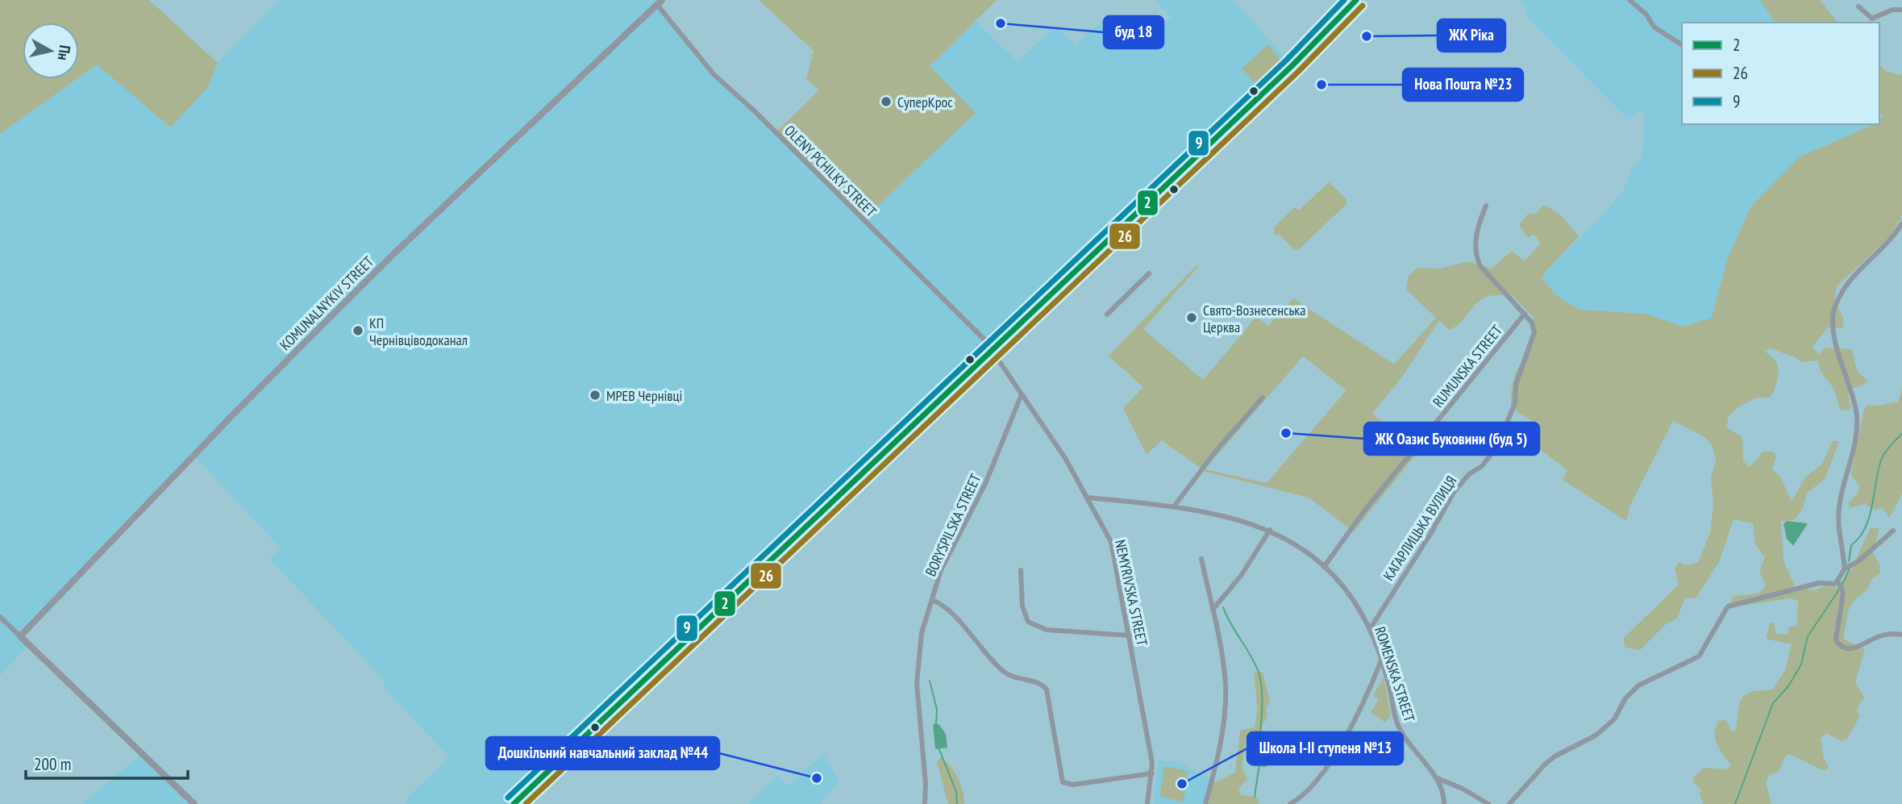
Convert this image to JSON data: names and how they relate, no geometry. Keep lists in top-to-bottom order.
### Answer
{
  "streets": {
    "street": [
      "OLENY PCHILKY STREET",
      "KOMUNALNYKIV STREET",
      "RUMUNSKA STREET",
      "BORYSPILSKA STREET",
      "КАГАРЛИЦЬКА ВУЛИЦЯ",
      "NEMYRIVSKA STREET",
      "ROMENSKA STREET"
    ]
  },
  "crossings": [
    ["OLENY PCHILKY STREET", "KOMUNALNYKIV STREET"],
    ["OLENY PCHILKY STREET", "NEMYRIVSKA STREET"],
    ["RUMUNSKA STREET", "КАГАРЛИЦЬКА ВУЛИЦЯ"],
    ["RUMUNSKA STREET", "ROMENSKA STREET"],
    ["BORYSPILSKA STREET", "NEMYRIVSKA STREET"],
    ["КАГАРЛИЦЬКА ВУЛИЦЯ", "ROMENSKA STREET"],
    ["NEMYRIVSKA STREET", "ROMENSKA STREET"]
  ],
  "places": [
    "буд 18",
    "ЖК Ріка",
    "Нова Пошта №23",
    "СуперКрос",
    "Свято-Вознесенська Церква",
    "КП Чернівціводоканал",
    "МРЕВ Чернівці",
    "ЖК Оазис Буковини (буд 5)",
    "Дошкільний навчальний заклад №44",
    "Школа I-II ступеня №13"
  ],
  "lines": ["transit line 2", "transit line 9", "transit line 26"],
  "legend": ["2", "26", "9"],
  "scale_bar": "200 m",
  "north": "right"
}
